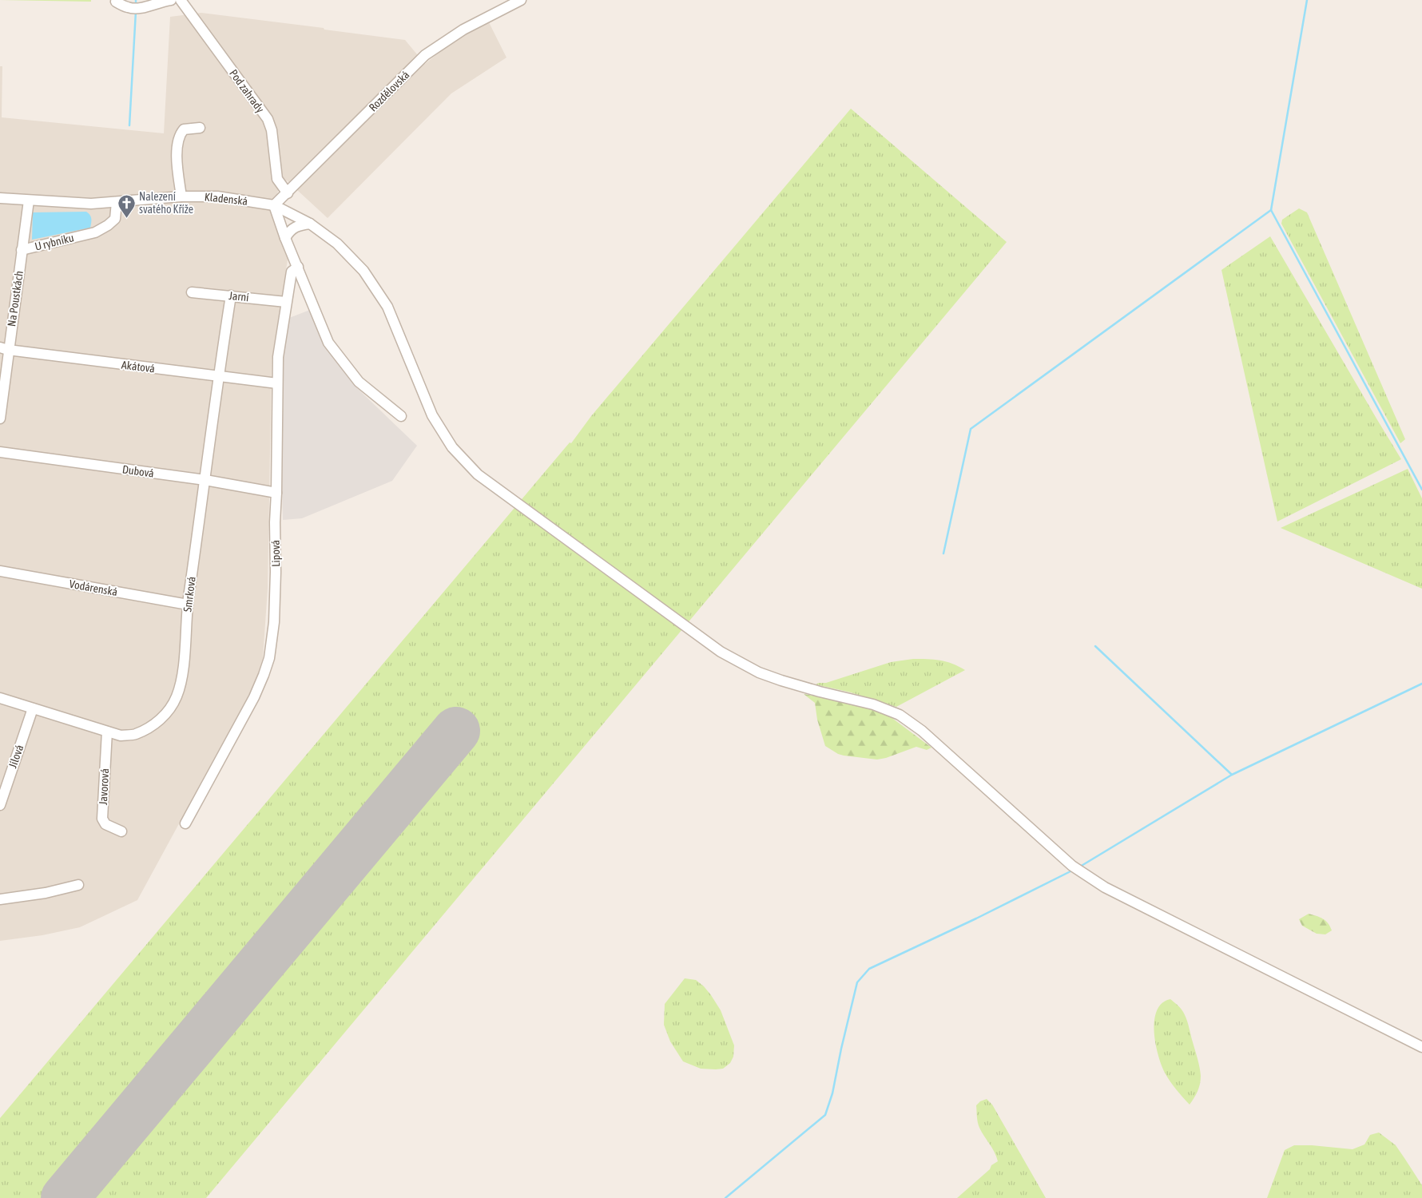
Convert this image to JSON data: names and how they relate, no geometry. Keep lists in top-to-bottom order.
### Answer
{
  "streets": {
    "street": [
      "Pod zahrady",
      "Rozdělovská",
      "Kladenská",
      "U rybníku",
      "Jarní",
      "Na Poustkách",
      "Akátová",
      "Dubová",
      "Lipová",
      "Vodárenská",
      "Smrková",
      "Jílová",
      "Javorová"
    ]
  },
  "crossings": [
    ["Pod zahrady", "Rozdělovská"],
    ["Rozdělovská", "Kladenská"],
    ["Kladenská", "U rybníku"],
    ["U rybníku", "Na Poustkách"],
    ["Jarní", "Lipová"],
    ["Jarní", "Smrková"],
    ["Na Poustkách", "Akátová"],
    ["Akátová", "Lipová"],
    ["Akátová", "Smrková"],
    ["Dubová", "Lipová"],
    ["Dubová", "Smrková"],
    ["Vodárenská", "Smrková"],
    ["Smrková", "Jílová"],
    ["Smrková", "Javorová"]
  ],
  "places": {
    "church": ["Nalezení svatého Kříže"]
  }
}
